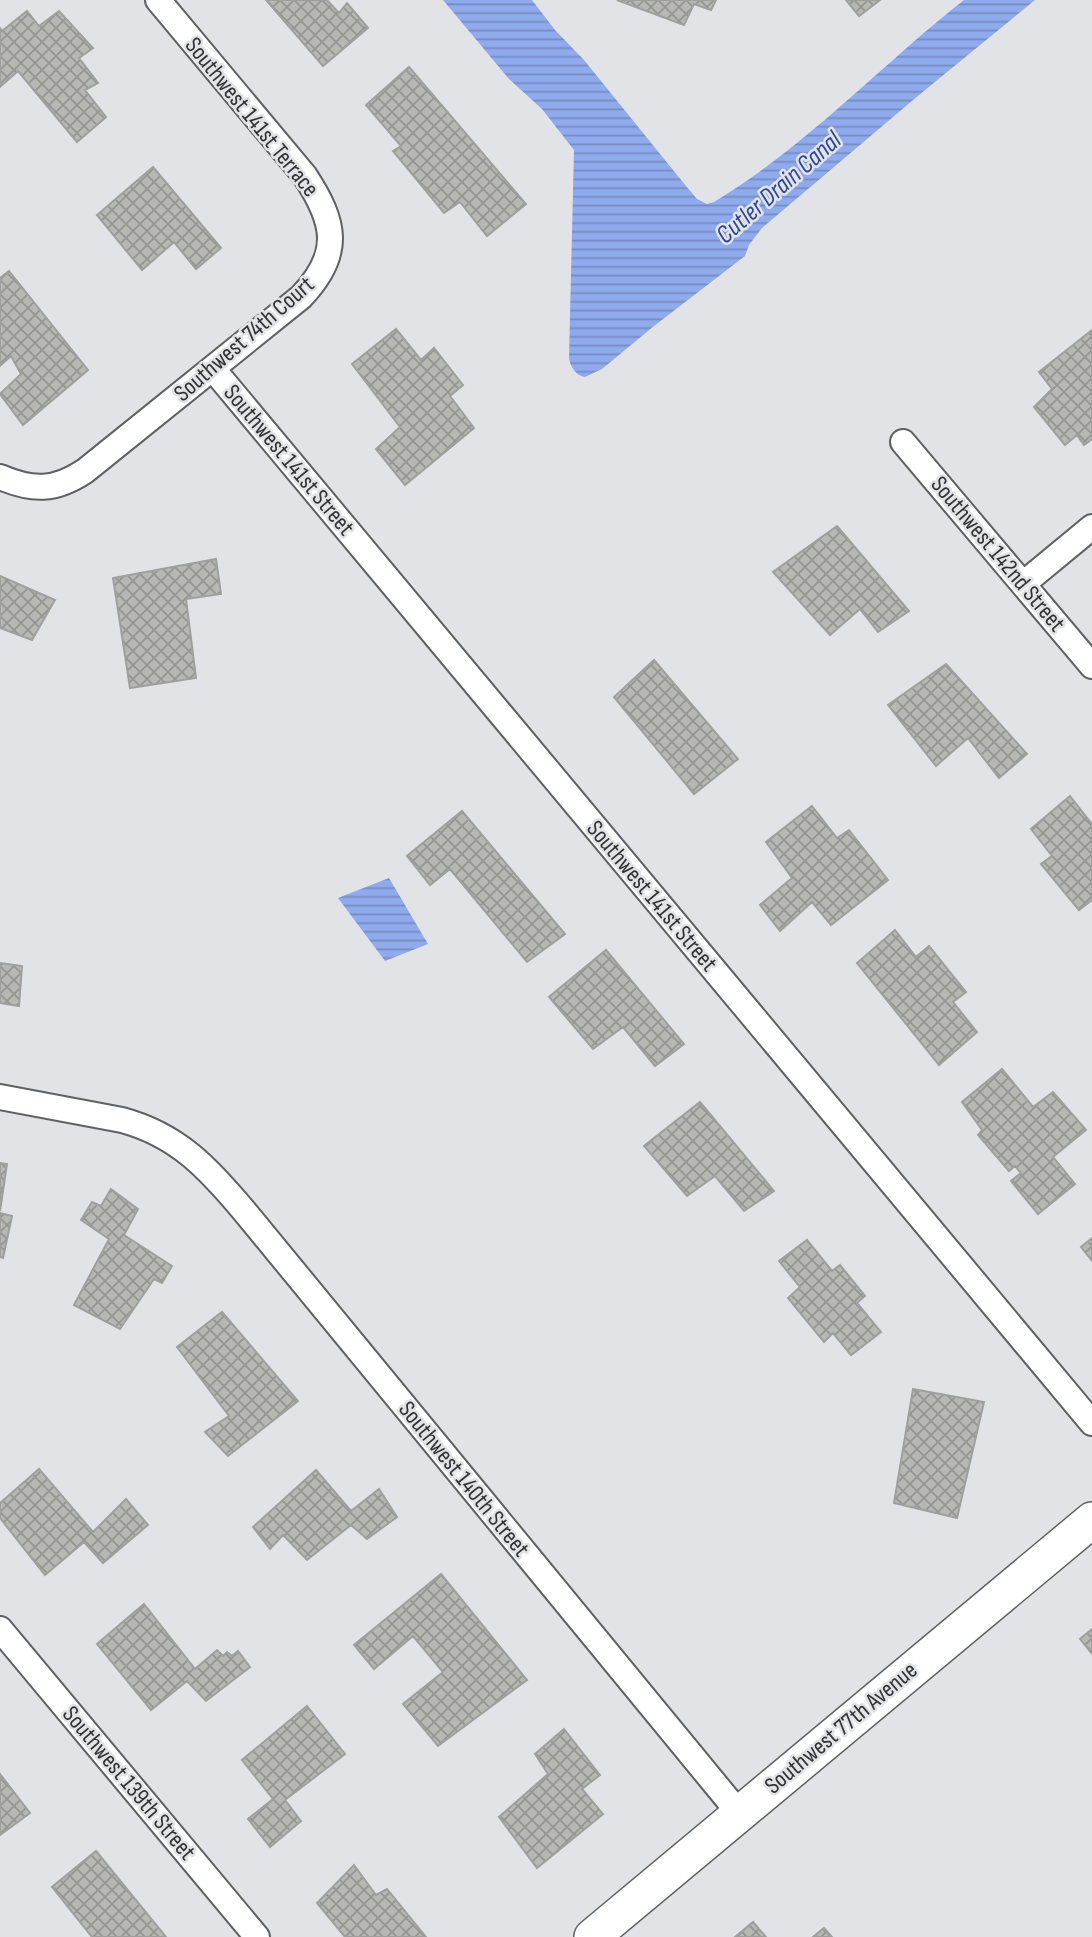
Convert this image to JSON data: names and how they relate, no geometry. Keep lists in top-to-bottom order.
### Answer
{
  "streets": {
    "street": [
      "Southwest 141st Terrace",
      "Southwest 74th Court",
      "Southwest 141st Street",
      "Southwest 142nd Street",
      "Southwest 140th Street",
      "Southwest 77th Avenue",
      "Southwest 139th Street"
    ]
  },
  "crossings": [
    ["Southwest 141st Terrace", "Southwest 74th Court"],
    ["Southwest 74th Court", "Southwest 141st Street"],
    ["Southwest 140th Street", "Southwest 77th Avenue"]
  ],
  "water": ["Cutler Drain Canal"]
}
